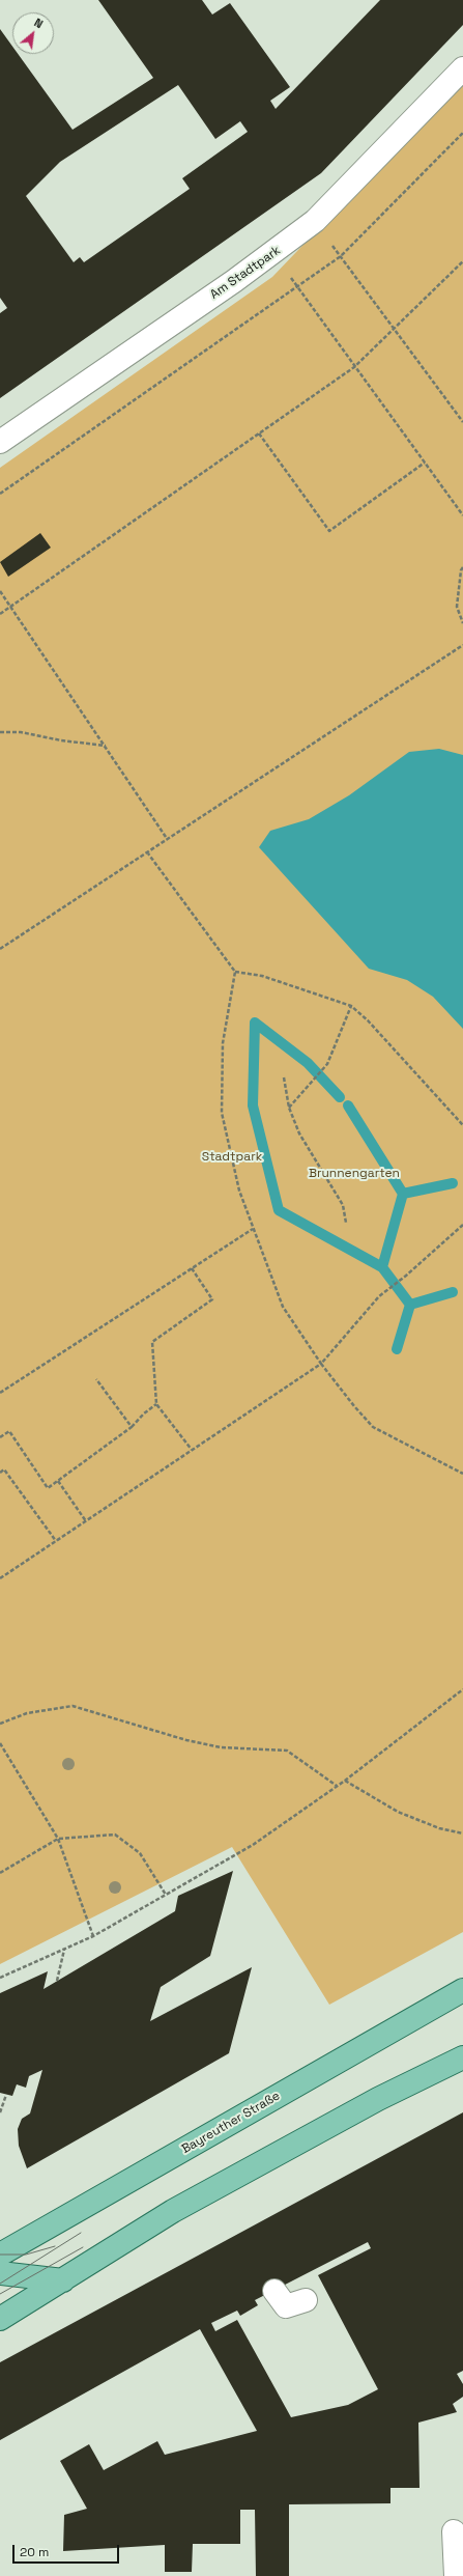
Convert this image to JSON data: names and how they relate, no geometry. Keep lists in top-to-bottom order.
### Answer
{
  "streets": {
    "main road": ["Bayreuther Straße"],
    "street": ["Am Stadtpark"]
  },
  "parks": ["Stadtpark", "Brunnengarten"],
  "scale_bar": "20 m",
  "north": "top right"
}
